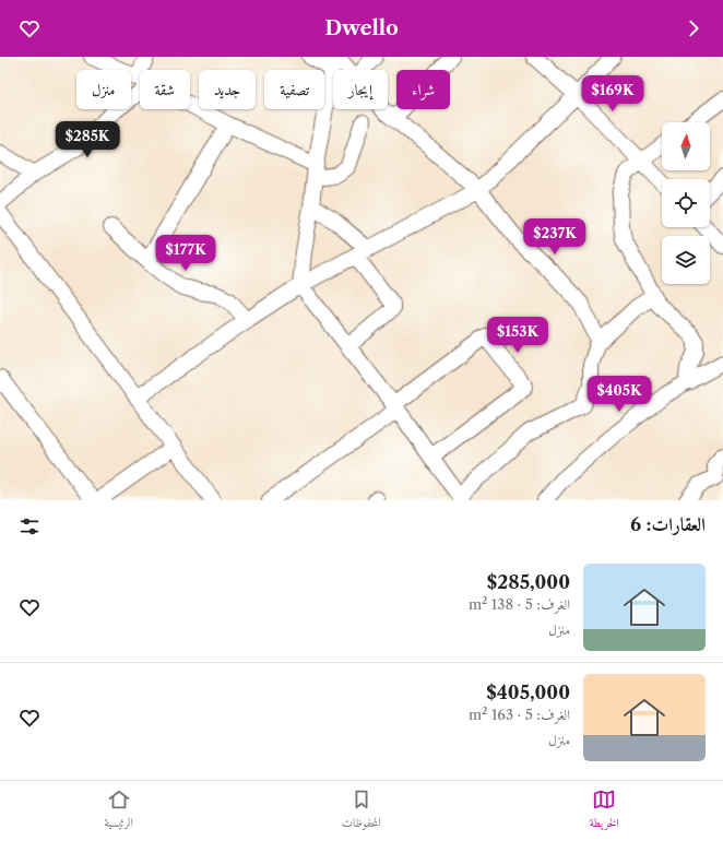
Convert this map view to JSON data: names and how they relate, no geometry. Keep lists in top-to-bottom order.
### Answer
{
  "north": "top",
  "page": {
    "header": "Dwello",
    "chip": [
      "شراء",
      "إيجار",
      "تصفية",
      "جديد",
      "شقة",
      "منزل"
    ],
    "price": [
      "$169K",
      "$285K",
      "$237K",
      "$177K",
      "$153K",
      "$405K"
    ],
    "heading": "العقارات: 6",
    "list": [
      {
        "name": "$285,000",
        "note": "الغرف: 5 · 138 m² · منزل"
      },
      {
        "name": "$405,000",
        "note": "الغرف: 5 · 163 m² · منزل"
      }
    ],
    "tabs": ["الخريطة", "المحفوظات", "الرئيسية"]
  }
}
